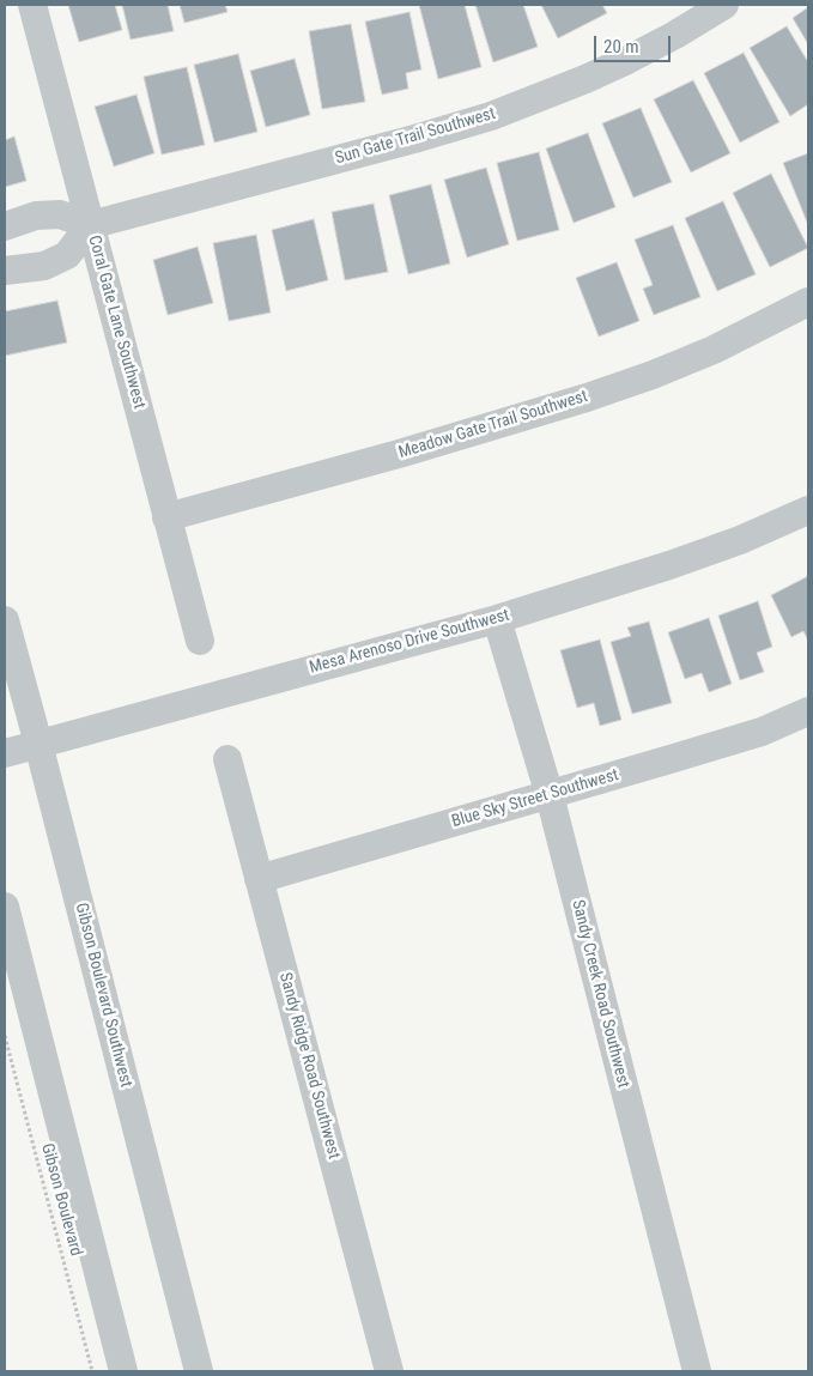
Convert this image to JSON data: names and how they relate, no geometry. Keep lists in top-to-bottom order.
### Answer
{
  "streets": {
    "street": [
      "Sun Gate Trail Southwest",
      "Coral Gate Lane Southwest",
      "Meadow Gate Trail Southwest",
      "Mesa Arenoso Drive Southwest",
      "Blue Sky Street Southwest",
      "Sandy Creek Road Southwest",
      "Gibson Boulevard Southwest",
      "Sandy Ridge Road Southwest"
    ],
    "path": ["Gibson Boulevard"]
  },
  "crossings": [
    ["Sun Gate Trail Southwest", "Coral Gate Lane Southwest"],
    ["Coral Gate Lane Southwest", "Meadow Gate Trail Southwest"],
    ["Mesa Arenoso Drive Southwest", "Sandy Creek Road Southwest"],
    ["Mesa Arenoso Drive Southwest", "Gibson Boulevard Southwest"],
    ["Blue Sky Street Southwest", "Sandy Creek Road Southwest"],
    ["Blue Sky Street Southwest", "Sandy Ridge Road Southwest"]
  ],
  "scale_bar": "20 m"
}
